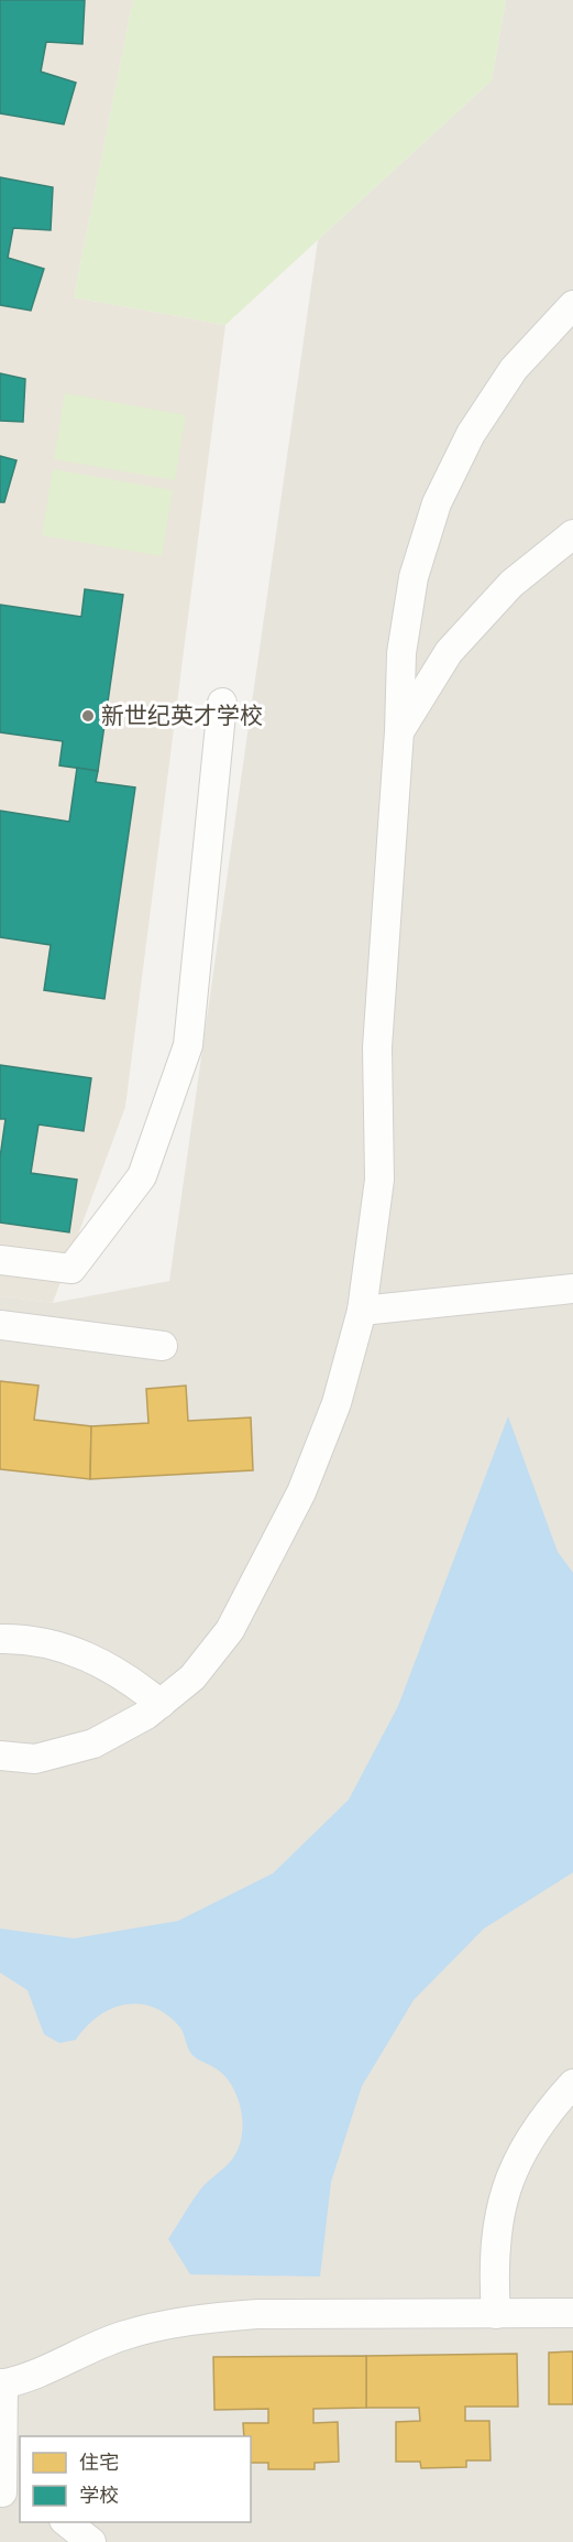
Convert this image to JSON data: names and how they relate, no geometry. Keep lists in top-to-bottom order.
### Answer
{
  "places": ["新世纪英才学校"],
  "legend": ["住宅", "学校"]
}
